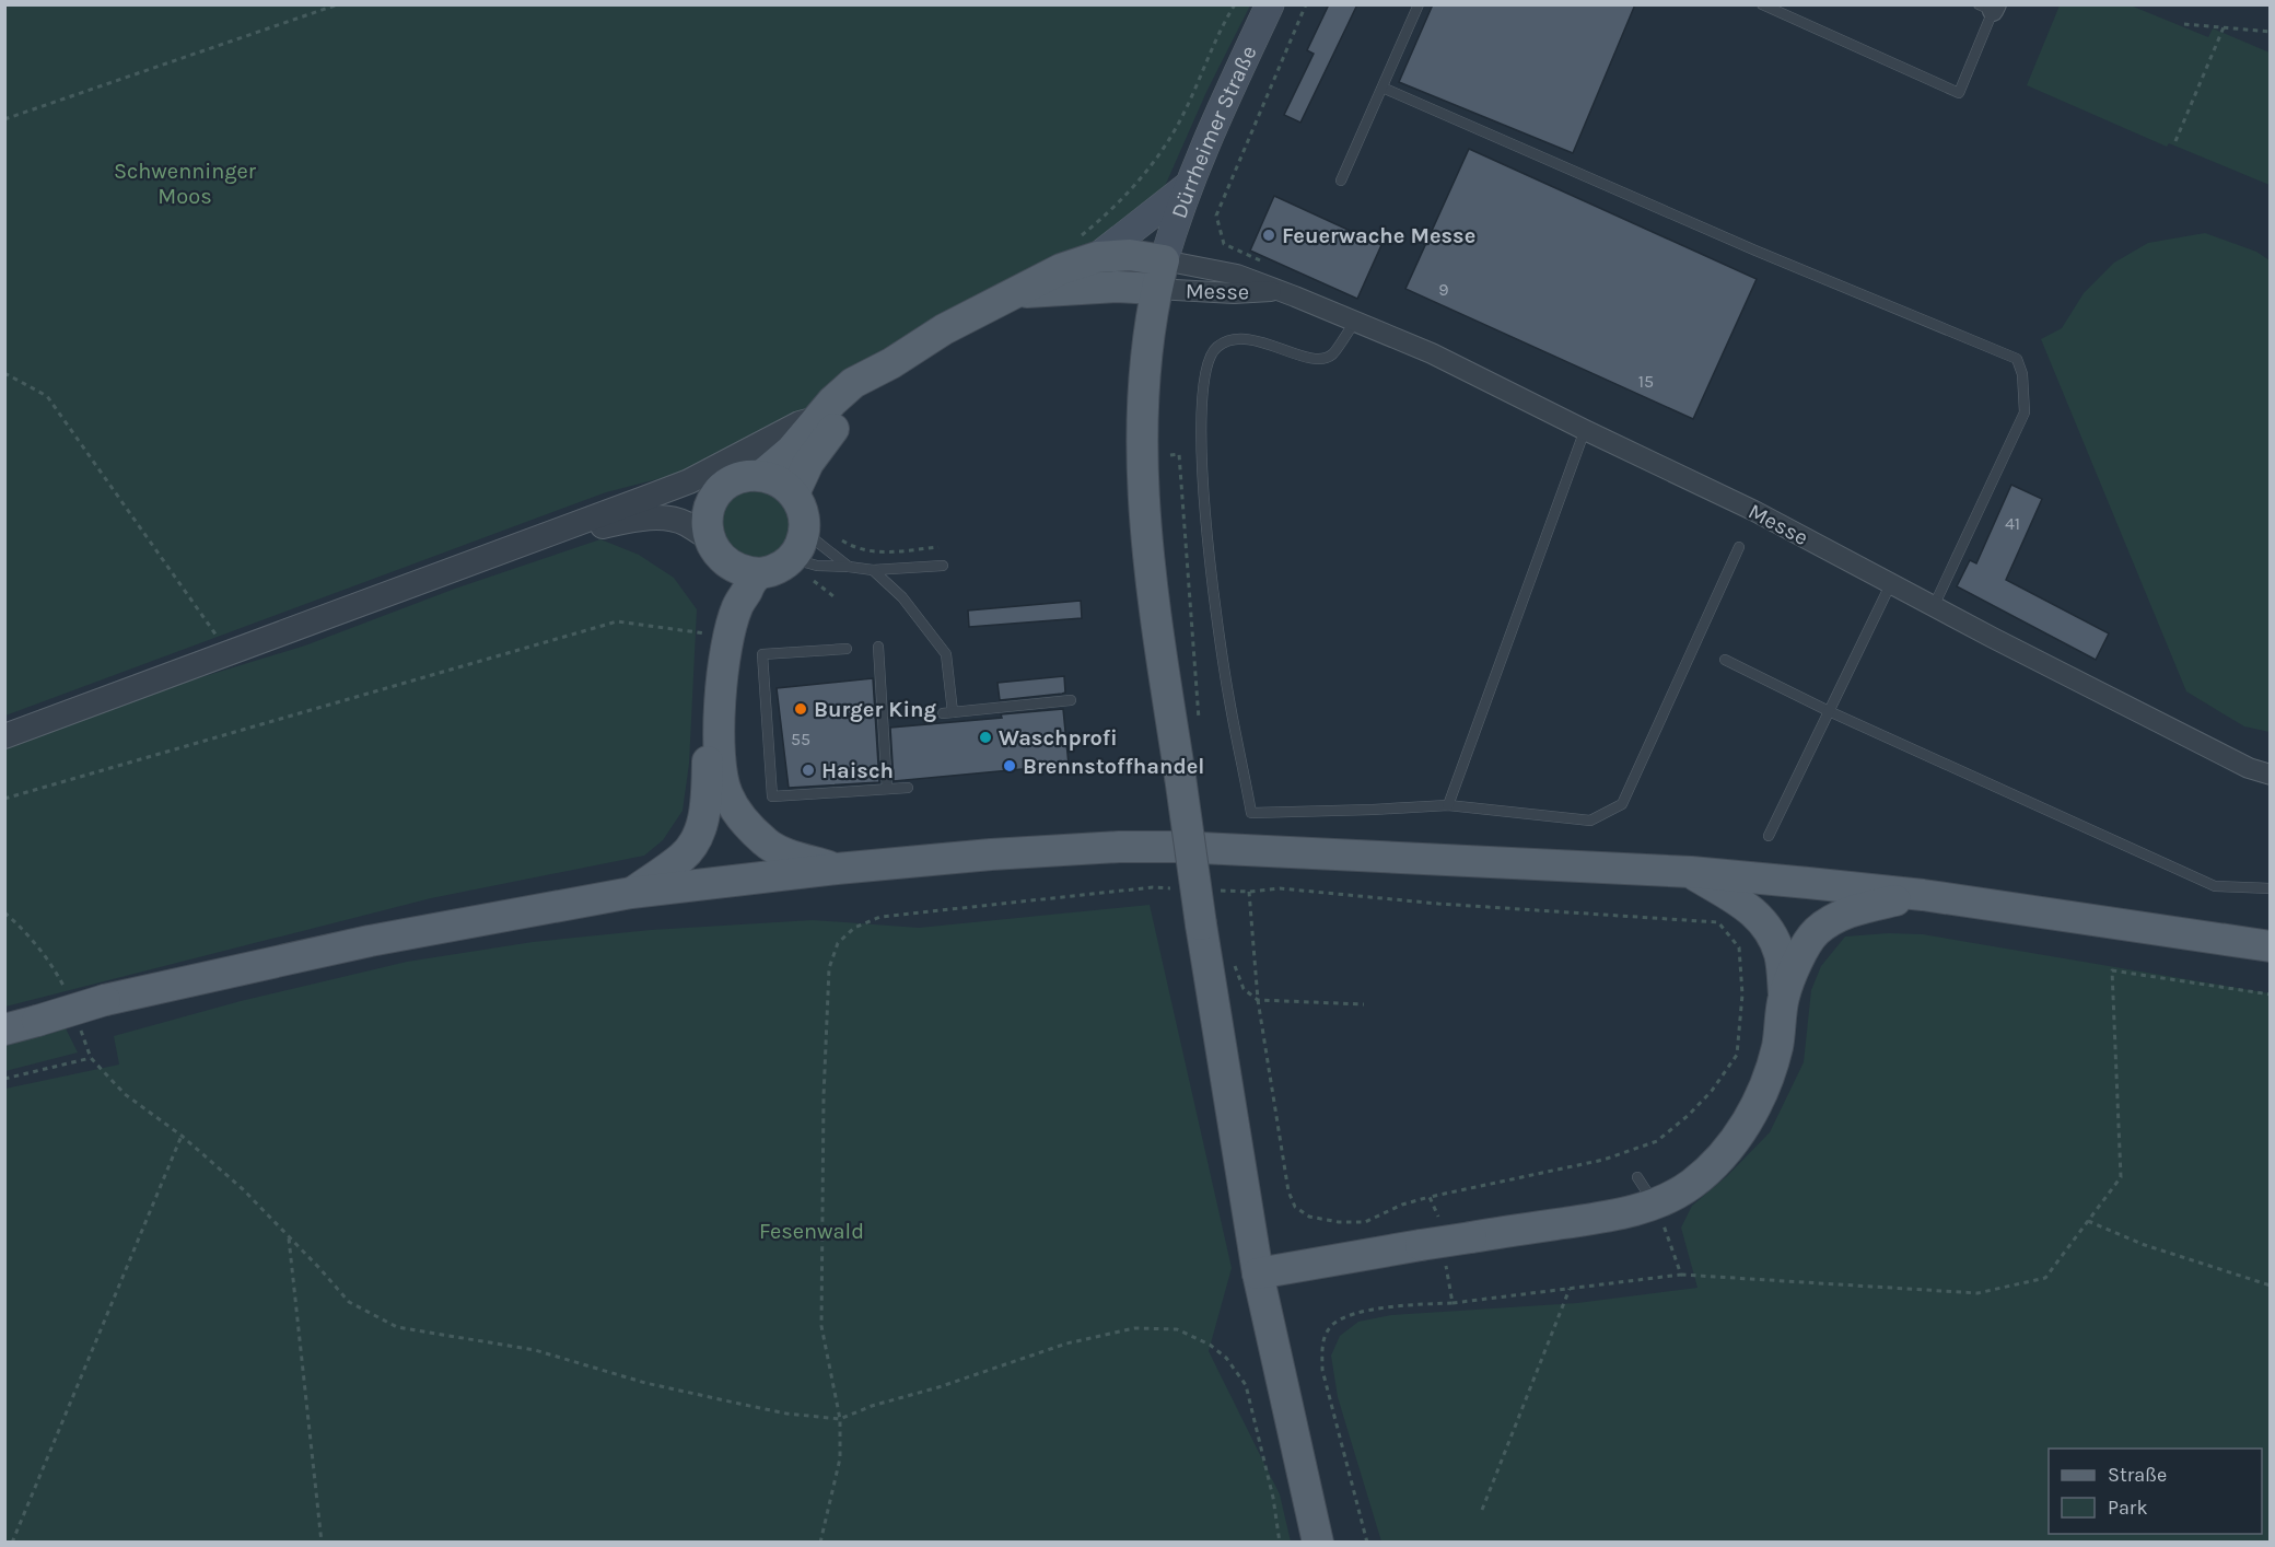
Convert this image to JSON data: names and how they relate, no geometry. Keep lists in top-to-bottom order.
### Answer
{
  "streets": {
    "main road": ["Dürrheimer Straße"],
    "street": ["Messe"]
  },
  "crossings": [
    ["Dürrheimer Straße", "Messe"]
  ],
  "parks": ["Schwenninger Moos", "Fesenwald"],
  "places": [
    "Feuerwache Messe",
    "Burger King",
    "Waschprofi",
    "Brennstoffhandel",
    "Haisch"
  ],
  "house_numbers": [
    "9",
    "15",
    "41",
    "55"
  ],
  "legend": ["Straße", "Park"]
}
